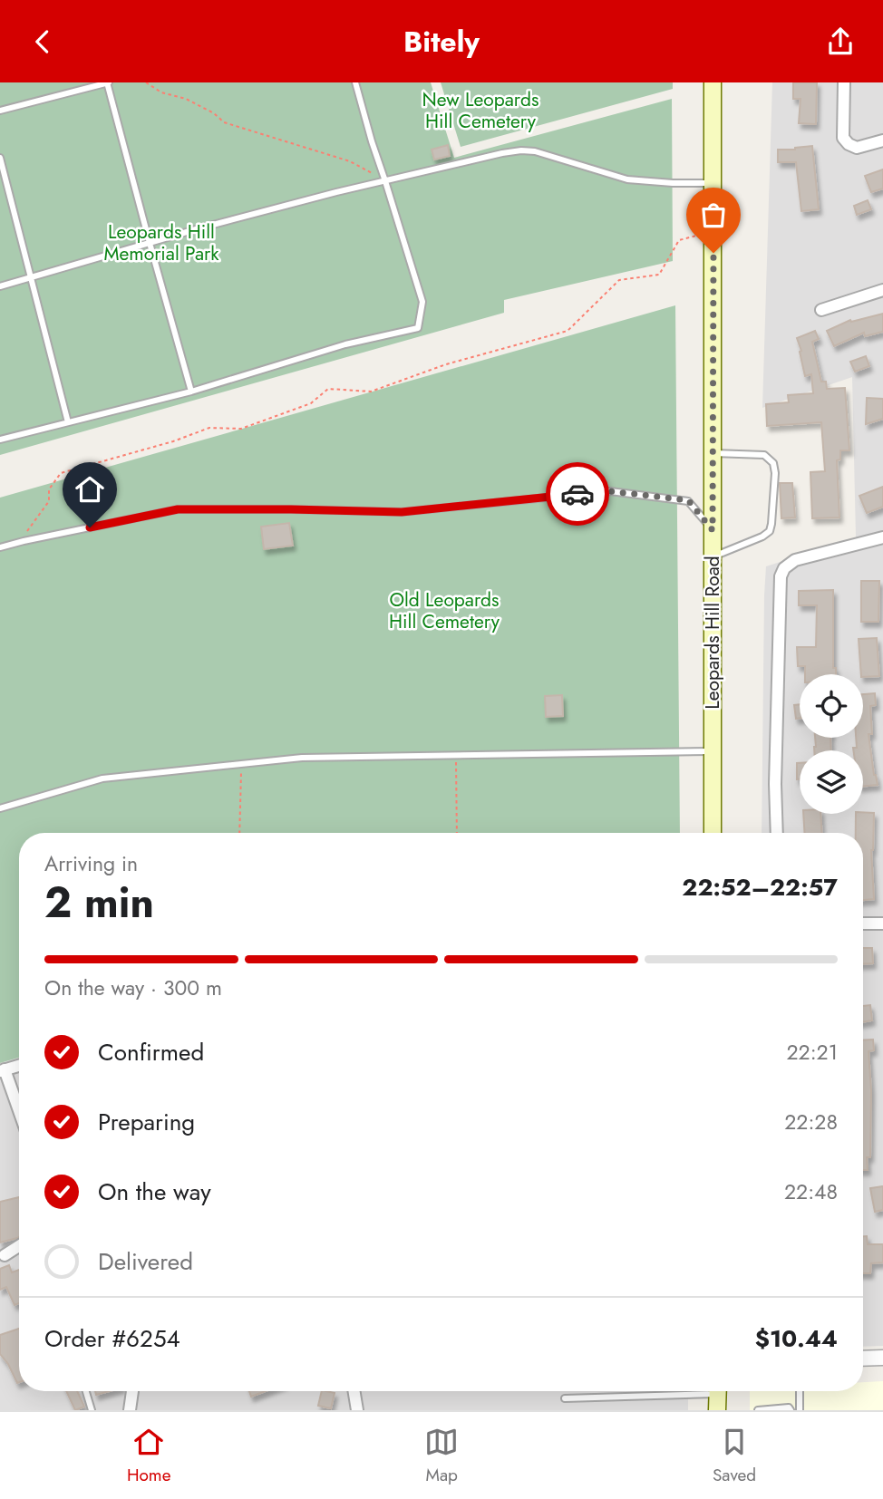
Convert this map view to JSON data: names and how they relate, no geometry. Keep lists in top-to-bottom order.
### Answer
{
  "streets": {
    "main road": ["Leopards Hill Road"]
  },
  "parks": ["New Leopards Hill Cemetery", "Leopards Hill Memorial Park", "Old Leopards Hill Cemetery"],
  "page": {
    "header": "Bitely",
    "heading": ["2 min", "Arriving in", "22:52–22:57"],
    "panel": ["Order #6254", "$10.44"],
    "bar": "On the way · 300 m",
    "list": [
      ["Confirmed", "22:21"],
      ["Preparing", "22:28"],
      ["On the way", "22:48"],
      "Delivered"
    ],
    "tabs": ["Home", "Map", "Saved"]
  }
}
